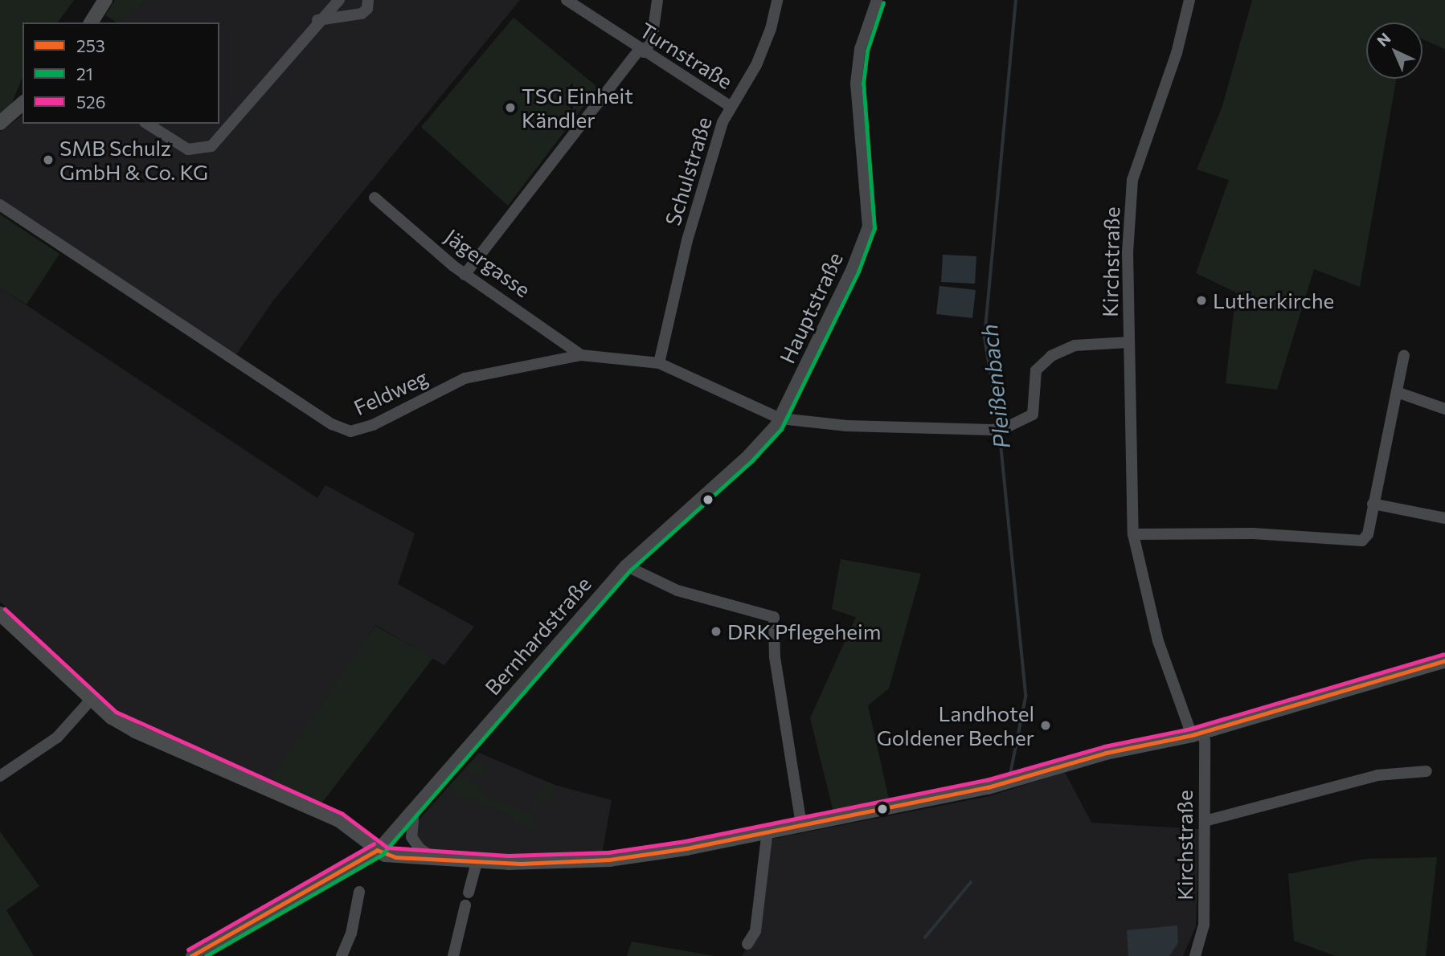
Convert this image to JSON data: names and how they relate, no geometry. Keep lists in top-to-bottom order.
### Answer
{
  "streets": {
    "street": [
      "Turnstraße",
      "Schulstraße",
      "Kirchstraße",
      "Jägergasse",
      "Hauptstraße",
      "Feldweg",
      "Bernhardstraße"
    ]
  },
  "crossings": [
    ["Turnstraße", "Schulstraße"],
    ["Schulstraße", "Feldweg"],
    ["Kirchstraße", "Feldweg"],
    ["Jägergasse", "Feldweg"],
    ["Hauptstraße", "Feldweg"],
    ["Hauptstraße", "Bernhardstraße"]
  ],
  "water": ["Pleißenbach"],
  "places": [
    "TSG Einheit Kändler",
    "SMB Schulz GmbH & Co. KG",
    "Lutherkirche",
    "DRK Pflegeheim",
    "Landhotel Goldener Becher"
  ],
  "lines": ["transit line 21", "transit line 526", "transit line 253"],
  "legend": ["253", "21", "526"],
  "north": "top left"
}
